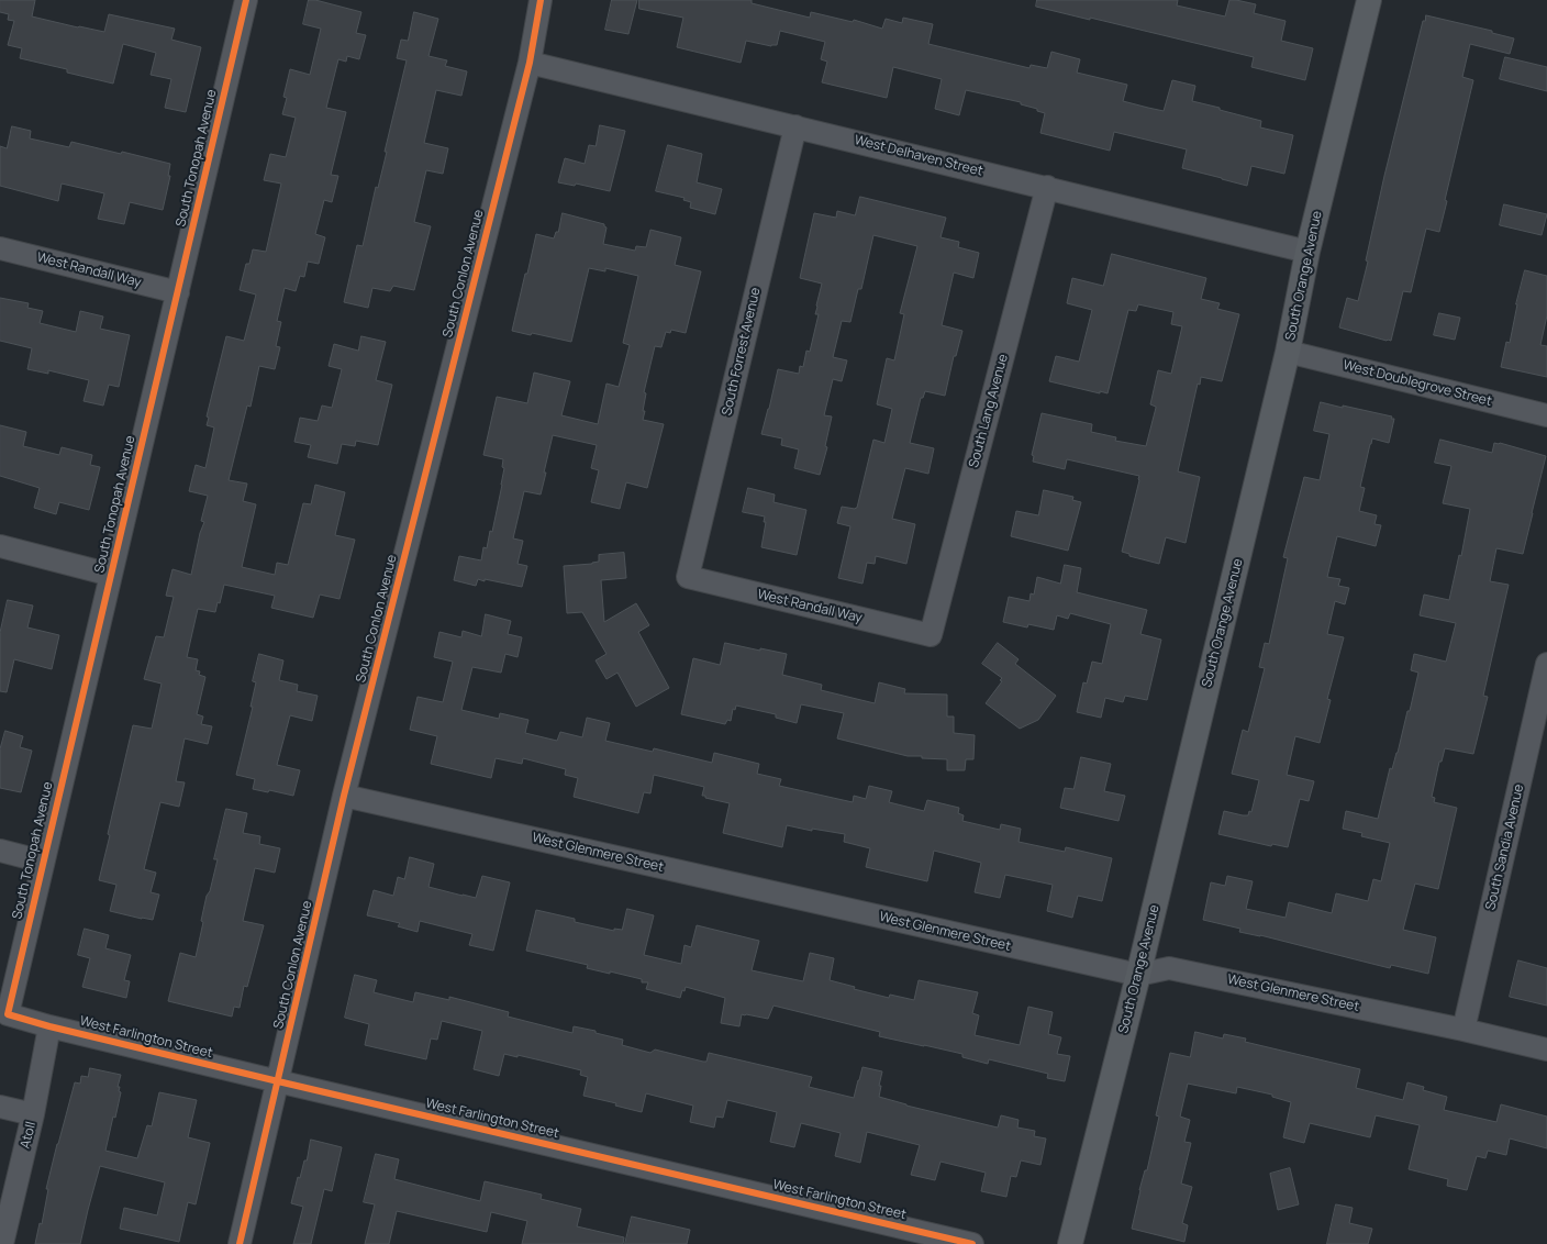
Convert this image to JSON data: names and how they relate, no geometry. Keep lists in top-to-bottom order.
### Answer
{
  "streets": {
    "street": [
      "West Delhaven Street",
      "South Tonopah Avenue",
      "West Randall Way",
      "South Conlon Avenue",
      "South Orange Avenue",
      "South Forrest Avenue",
      "West Doublegrove Street",
      "South Lang Avenue",
      "South Sandia Avenue",
      "West Glenmere Street",
      "West Farlington Street",
      "Atoll"
    ]
  },
  "crossings": [
    ["West Delhaven Street", "South Conlon Avenue"],
    ["West Delhaven Street", "South Orange Avenue"],
    ["West Delhaven Street", "South Forrest Avenue"],
    ["West Delhaven Street", "South Lang Avenue"],
    ["South Tonopah Avenue", "West Randall Way"],
    ["South Tonopah Avenue", "West Farlington Street"],
    ["West Randall Way", "South Forrest Avenue"],
    ["West Randall Way", "South Lang Avenue"],
    ["South Conlon Avenue", "West Glenmere Street"],
    ["South Conlon Avenue", "West Farlington Street"],
    ["South Orange Avenue", "West Doublegrove Street"],
    ["South Orange Avenue", "West Glenmere Street"],
    ["South Sandia Avenue", "West Glenmere Street"],
    ["West Farlington Street", "Atoll"]
  ]
}
